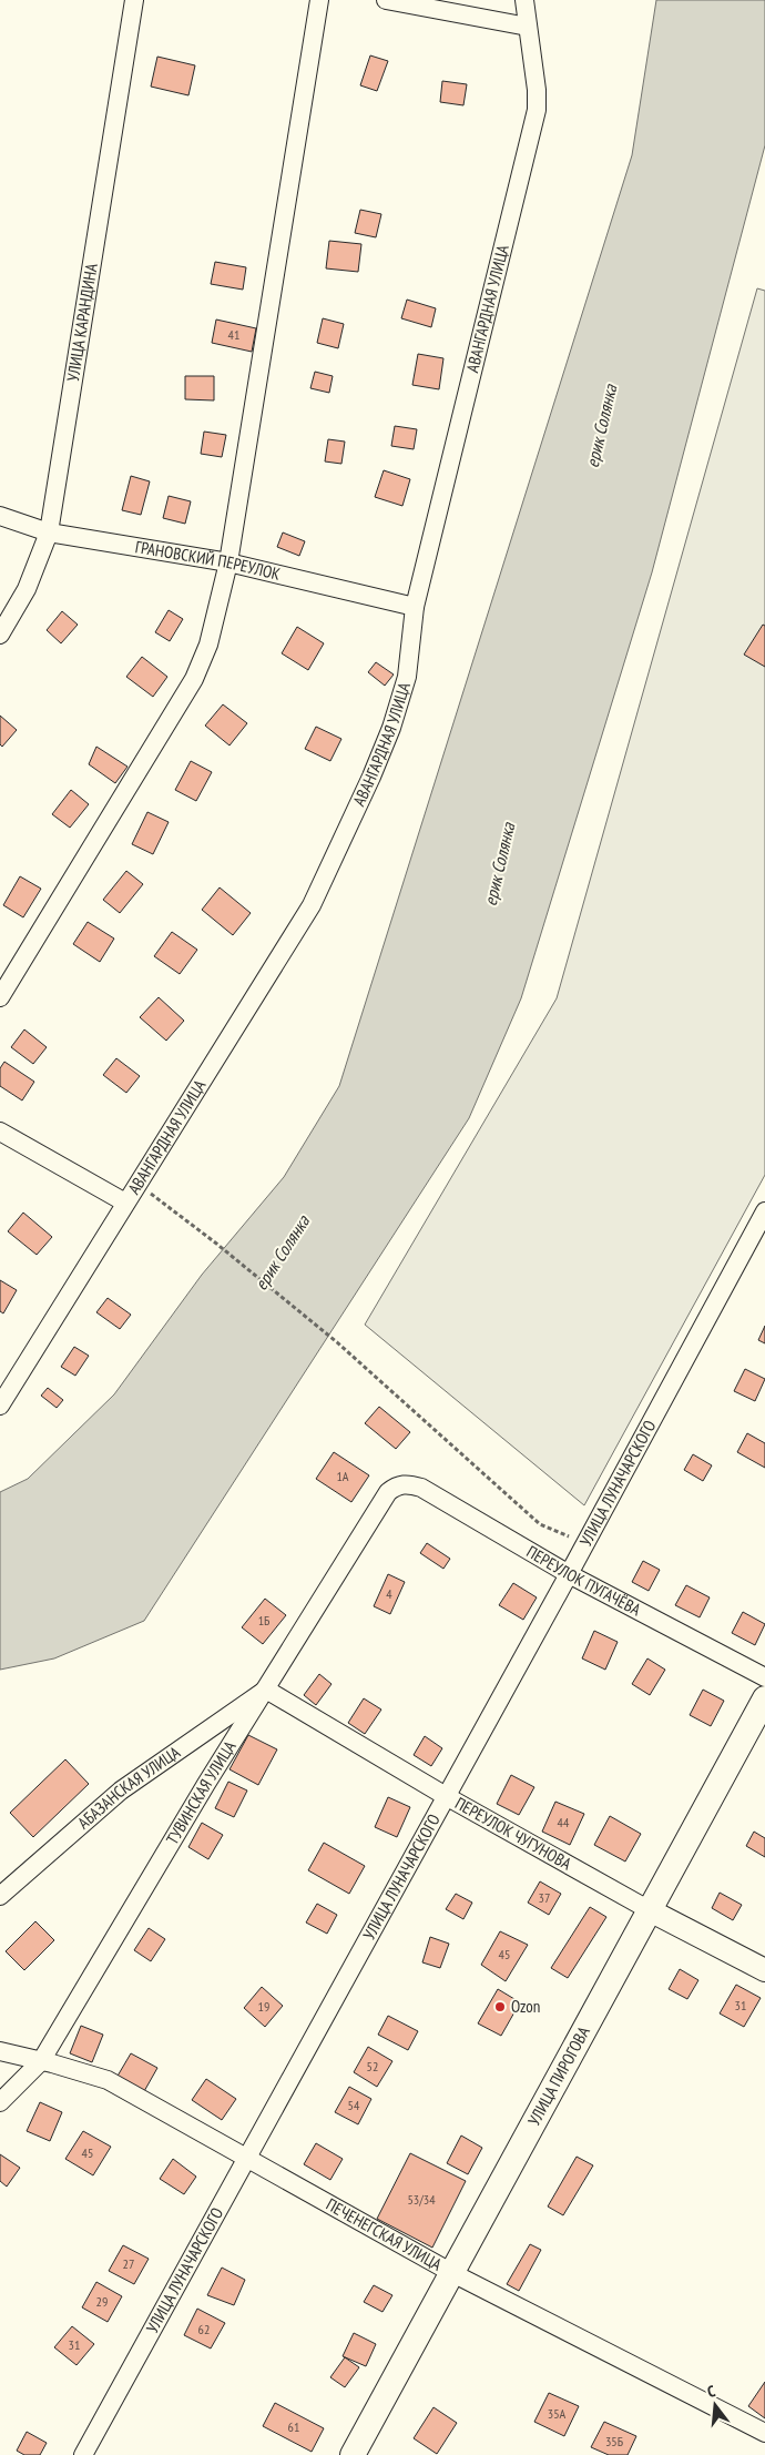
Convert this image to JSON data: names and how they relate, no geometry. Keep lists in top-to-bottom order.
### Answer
{
  "streets": {
    "main road": ["УЛИЦА ПИРОГОВА"],
    "street": [
      "АВАНГАРДНАЯ УЛИЦА",
      "УЛИЦА КАРАНДИНА",
      "ГРАНОВСКИЙ ПЕРЕУЛОК",
      "УЛИЦА ЛУНАЧАРСКОГО",
      "ПЕРЕУЛОК ПУГАЧЁВА",
      "АБАЗАНСКАЯ УЛИЦА",
      "ТУВИНСКАЯ УЛИЦА",
      "ПЕРЕУЛОК ЧУГУНОВА",
      "ПЕЧЕНЕГСКАЯ УЛИЦА"
    ]
  },
  "crossings": [
    ["АВАНГАРДНАЯ УЛИЦА", "ГРАНОВСКИЙ ПЕРЕУЛОК"],
    ["УЛИЦА КАРАНДИНА", "ГРАНОВСКИЙ ПЕРЕУЛОК"],
    ["УЛИЦА ЛУНАЧАРСКОГО", "ПЕРЕУЛОК ПУГАЧЁВА"],
    ["УЛИЦА ЛУНАЧАРСКОГО", "ПЕРЕУЛОК ЧУГУНОВА"],
    ["УЛИЦА ЛУНАЧАРСКОГО", "ПЕЧЕНЕГСКАЯ УЛИЦА"],
    ["ПЕРЕУЛОК ПУГАЧЁВА", "ТУВИНСКАЯ УЛИЦА"],
    ["АБАЗАНСКАЯ УЛИЦА", "ТУВИНСКАЯ УЛИЦА"],
    ["АБАЗАНСКАЯ УЛИЦА", "ПЕРЕУЛОК ЧУГУНОВА"],
    ["ТУВИНСКАЯ УЛИЦА", "ПЕРЕУЛОК ЧУГУНОВА"],
    ["ТУВИНСКАЯ УЛИЦА", "ПЕЧЕНЕГСКАЯ УЛИЦА"],
    ["ПЕРЕУЛОК ЧУГУНОВА", "УЛИЦА ПИРОГОВА"],
    ["УЛИЦА ПИРОГОВА", "ПЕЧЕНЕГСКАЯ УЛИЦА"]
  ],
  "water": ["ерик Солянка"],
  "places": ["Ozon"],
  "house_numbers": [
    "41",
    "1А",
    "4",
    "1Б",
    "44",
    "37",
    "45",
    "31",
    "19",
    "52",
    "54",
    "45",
    "53/34",
    "27",
    "29",
    "62",
    "31",
    "35А",
    "61",
    "35Б"
  ],
  "north": "top"
}
